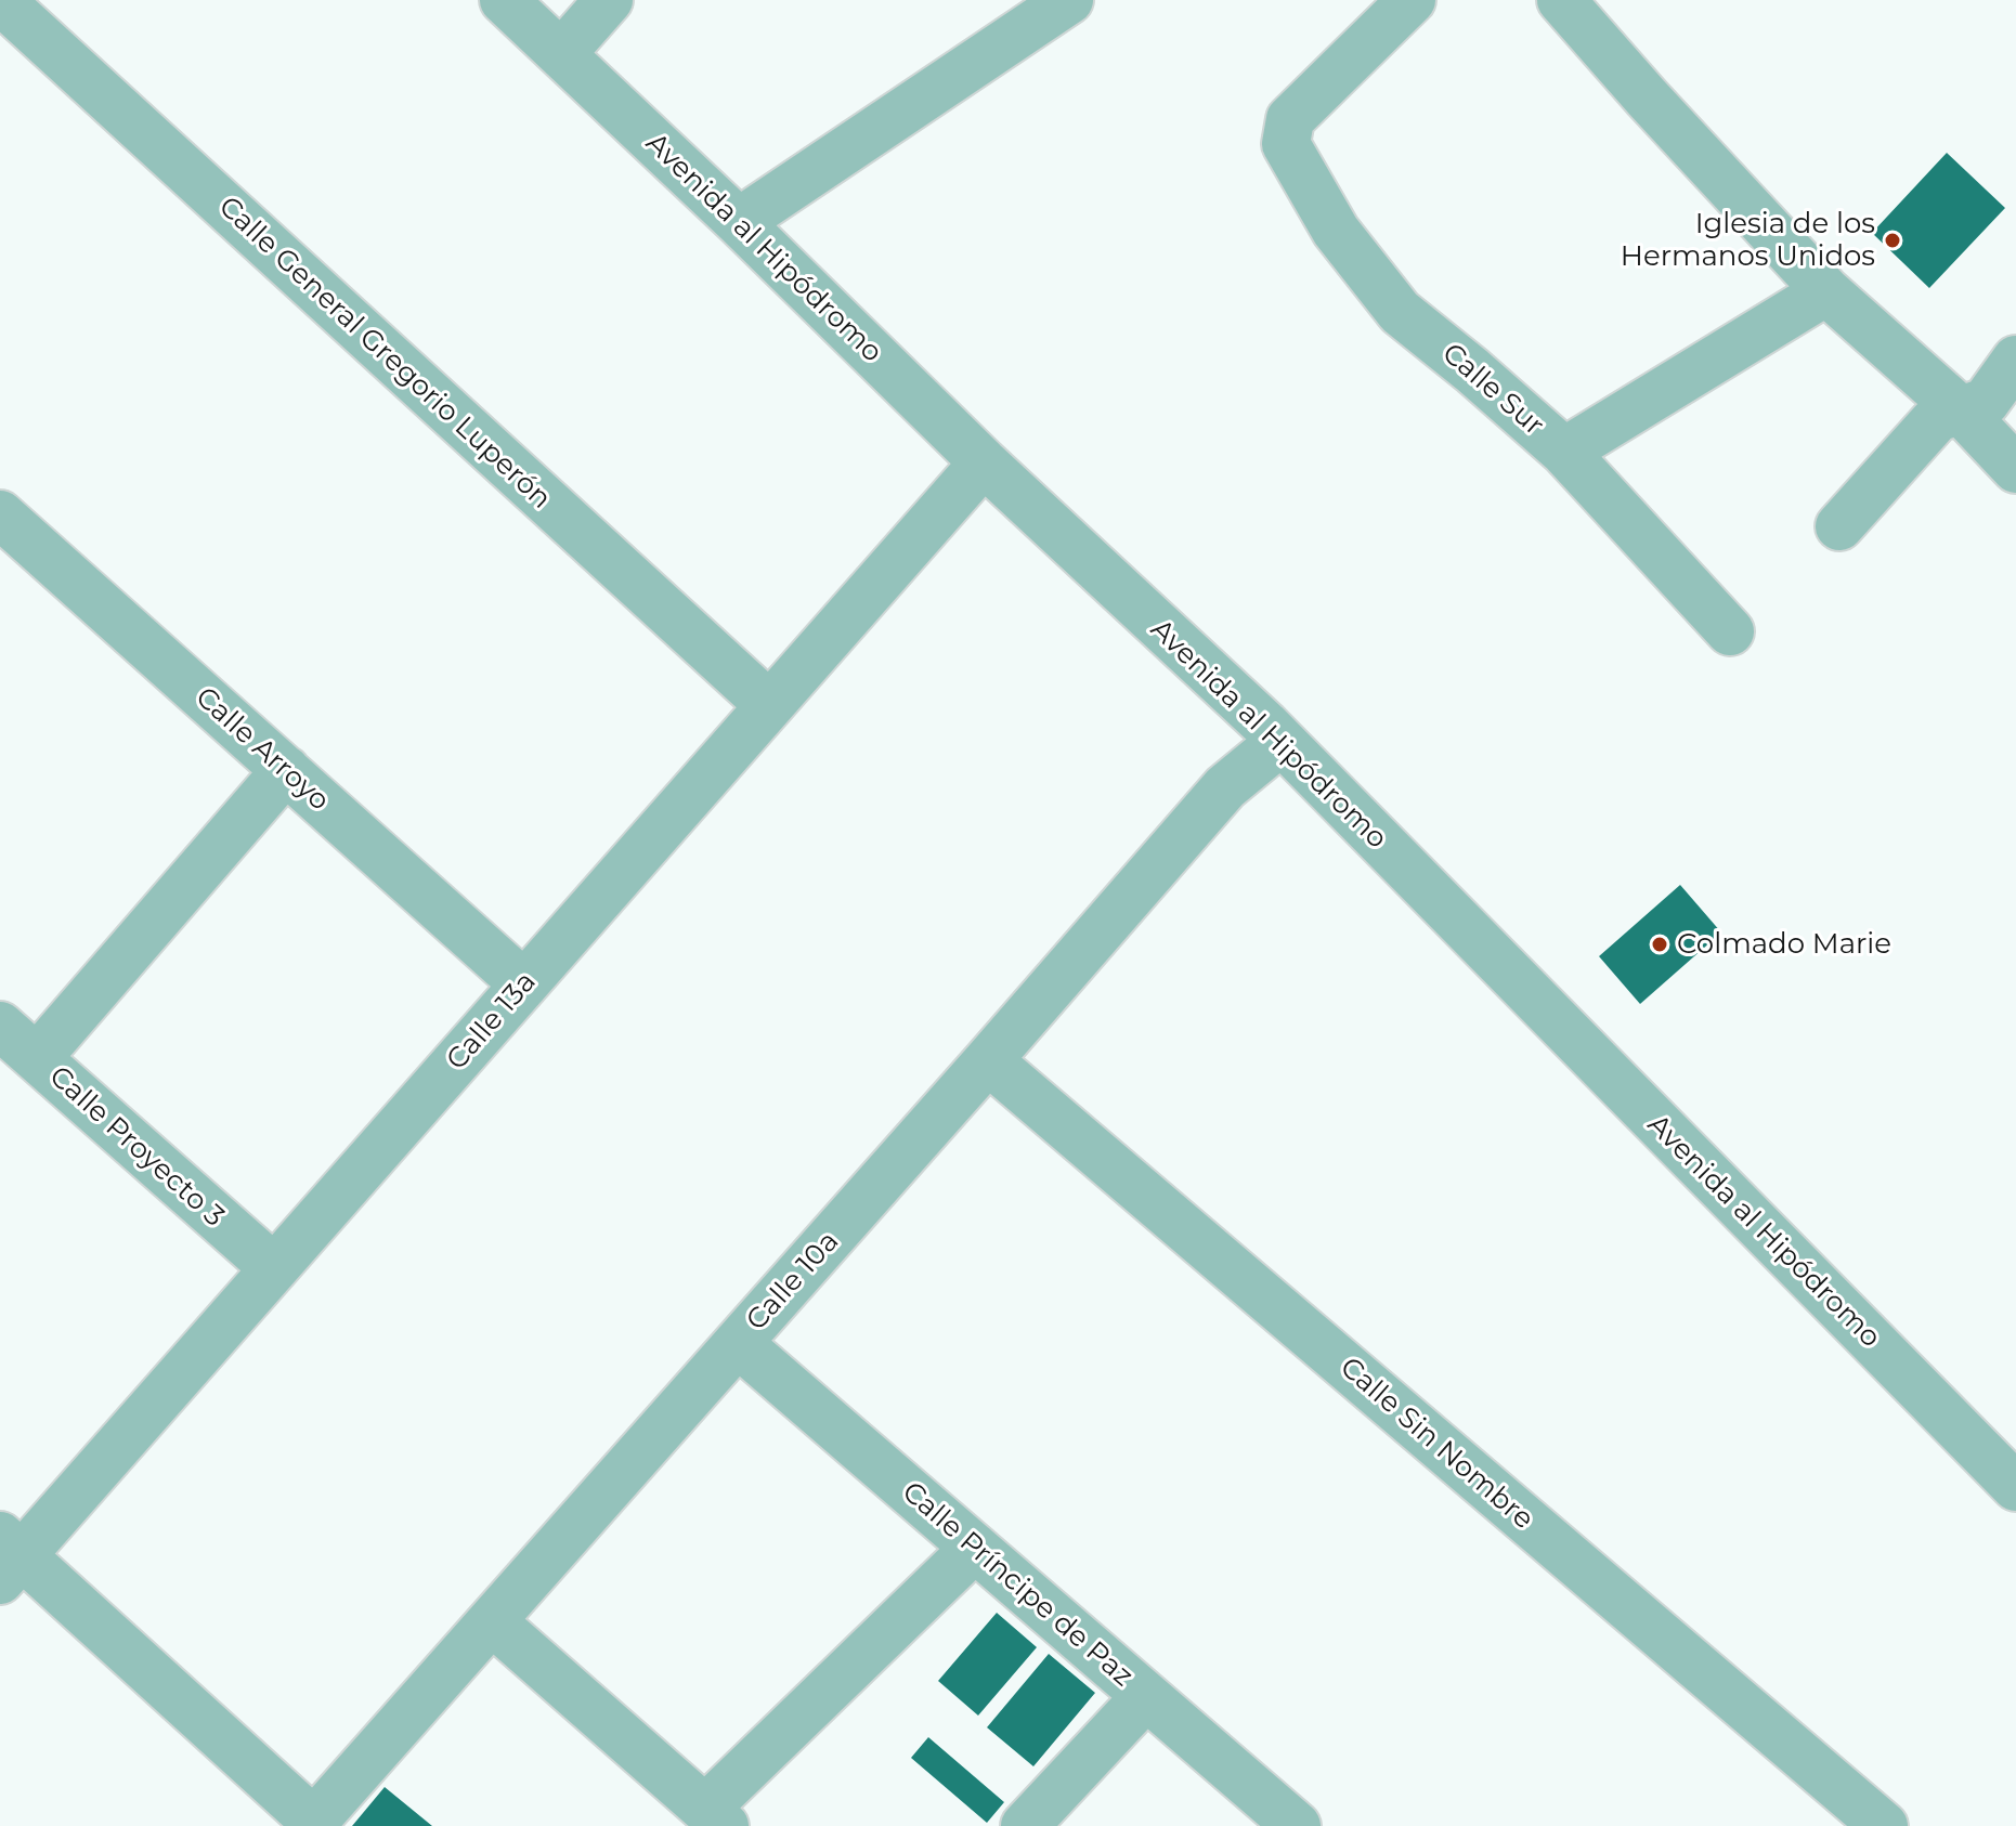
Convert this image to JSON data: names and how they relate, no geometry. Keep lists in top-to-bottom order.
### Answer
{
  "streets": {
    "street": [
      "Avenida al Hipódromo",
      "Calle General Gregorio Luperón",
      "Calle Sur",
      "Calle Arroyo",
      "Calle 13a",
      "Calle Proyecto 3",
      "Calle 10a",
      "Calle Sin Nombre",
      "Calle Príncipe de Paz"
    ]
  },
  "crossings": [
    ["Avenida al Hipódromo", "Calle 13a"],
    ["Avenida al Hipódromo", "Calle 10a"],
    ["Calle General Gregorio Luperón", "Calle 13a"],
    ["Calle Arroyo", "Calle 13a"],
    ["Calle 13a", "Calle Proyecto 3"],
    ["Calle 10a", "Calle Sin Nombre"],
    ["Calle 10a", "Calle Príncipe de Paz"]
  ],
  "places": ["Iglesia de los Hermanos Unidos", "Colmado Marie"]
}
